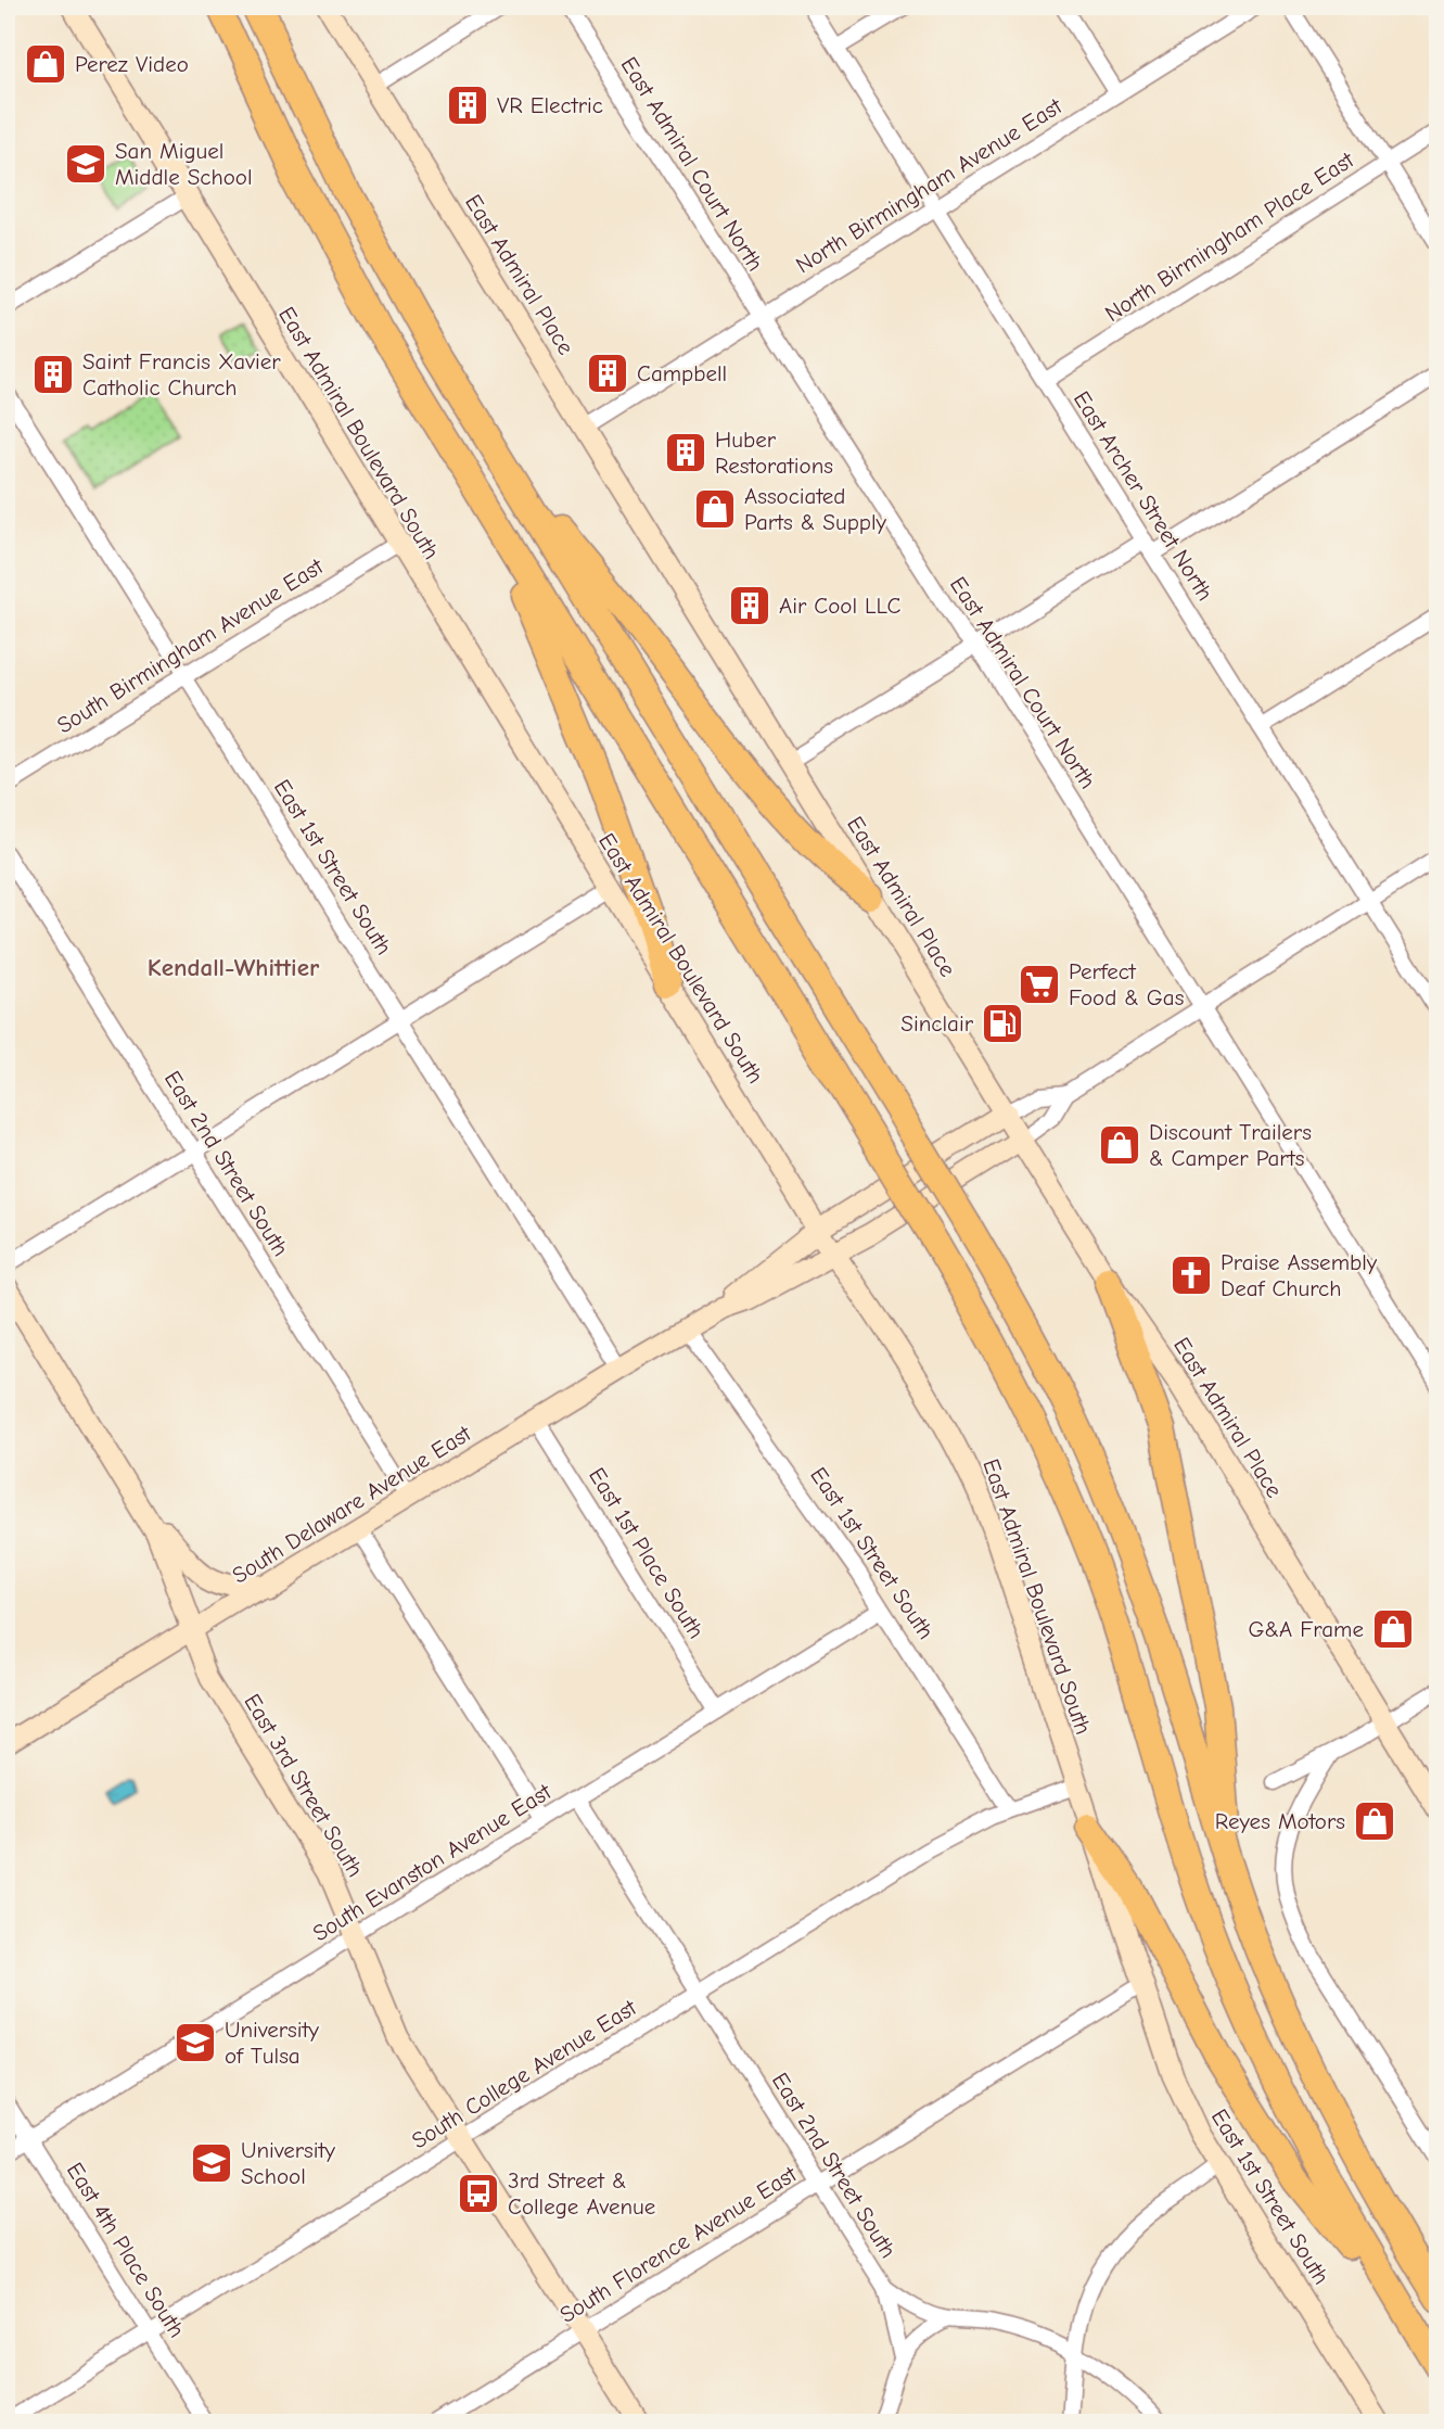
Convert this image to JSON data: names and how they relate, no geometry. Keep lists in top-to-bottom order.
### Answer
{
  "streets": {
    "main road": [
      "East Admiral Place",
      "East Admiral Boulevard South",
      "East 1st Street South",
      "South Delaware Avenue East",
      "East 3rd Street South"
    ],
    "street": [
      "East Admiral Court North",
      "North Birmingham Avenue East",
      "North Birmingham Place East",
      "East Archer Street North",
      "South Birmingham Avenue East",
      "East 2nd Street South",
      "East 1st Place South",
      "South Evanston Avenue East",
      "South College Avenue East",
      "South Florence Avenue East",
      "East 4th Place South"
    ]
  },
  "crossings": [
    ["East Admiral Court North", "North Birmingham Avenue East"],
    ["North Birmingham Avenue East", "East Admiral Place"],
    ["North Birmingham Avenue East", "East Archer Street North"],
    ["North Birmingham Place East", "East Archer Street North"],
    ["East Admiral Place", "South Delaware Avenue East"],
    ["East Admiral Boulevard South", "South Birmingham Avenue East"],
    ["East Admiral Boulevard South", "East 1st Street South"],
    ["East Admiral Boulevard South", "South Delaware Avenue East"],
    ["East Admiral Boulevard South", "South College Avenue East"],
    ["East Admiral Boulevard South", "South Florence Avenue East"],
    ["South Birmingham Avenue East", "East 1st Street South"],
    ["East 1st Street South", "South Delaware Avenue East"],
    ["East 1st Street South", "South Evanston Avenue East"],
    ["East 1st Street South", "South College Avenue East"],
    ["East 1st Street South", "South Florence Avenue East"],
    ["East 2nd Street South", "South Delaware Avenue East"],
    ["East 2nd Street South", "South Evanston Avenue East"],
    ["East 2nd Street South", "South College Avenue East"],
    ["East 2nd Street South", "South Florence Avenue East"],
    ["South Delaware Avenue East", "East 1st Place South"],
    ["South Delaware Avenue East", "East 3rd Street South"],
    ["East 1st Place South", "South Evanston Avenue East"],
    ["East 3rd Street South", "South Evanston Avenue East"],
    ["East 3rd Street South", "South College Avenue East"],
    ["East 3rd Street South", "South Florence Avenue East"],
    ["South Evanston Avenue East", "East 4th Place South"],
    ["South College Avenue East", "East 4th Place South"]
  ],
  "districts": ["Kendall-Whittier"],
  "places": {
    "shop": [
      "Perez Video",
      "Associated Parts & Supply",
      "Discount Trailers & Camper Parts",
      "G&A Frame",
      "Reyes Motors"
    ],
    "building": [
      "VR Electric",
      "Campbell",
      "Saint Francis Xavier Catholic Church",
      "Huber Restorations",
      "Air Cool LLC"
    ],
    "school or university": ["San Miguel Middle School", "University of Tulsa", "University School"],
    "supermarket": ["Perfect Food & Gas"],
    "fuel station": ["Sinclair"],
    "church": ["Praise Assembly Deaf Church"],
    "bus stop": ["3rd Street & College Avenue"]
  }
}
